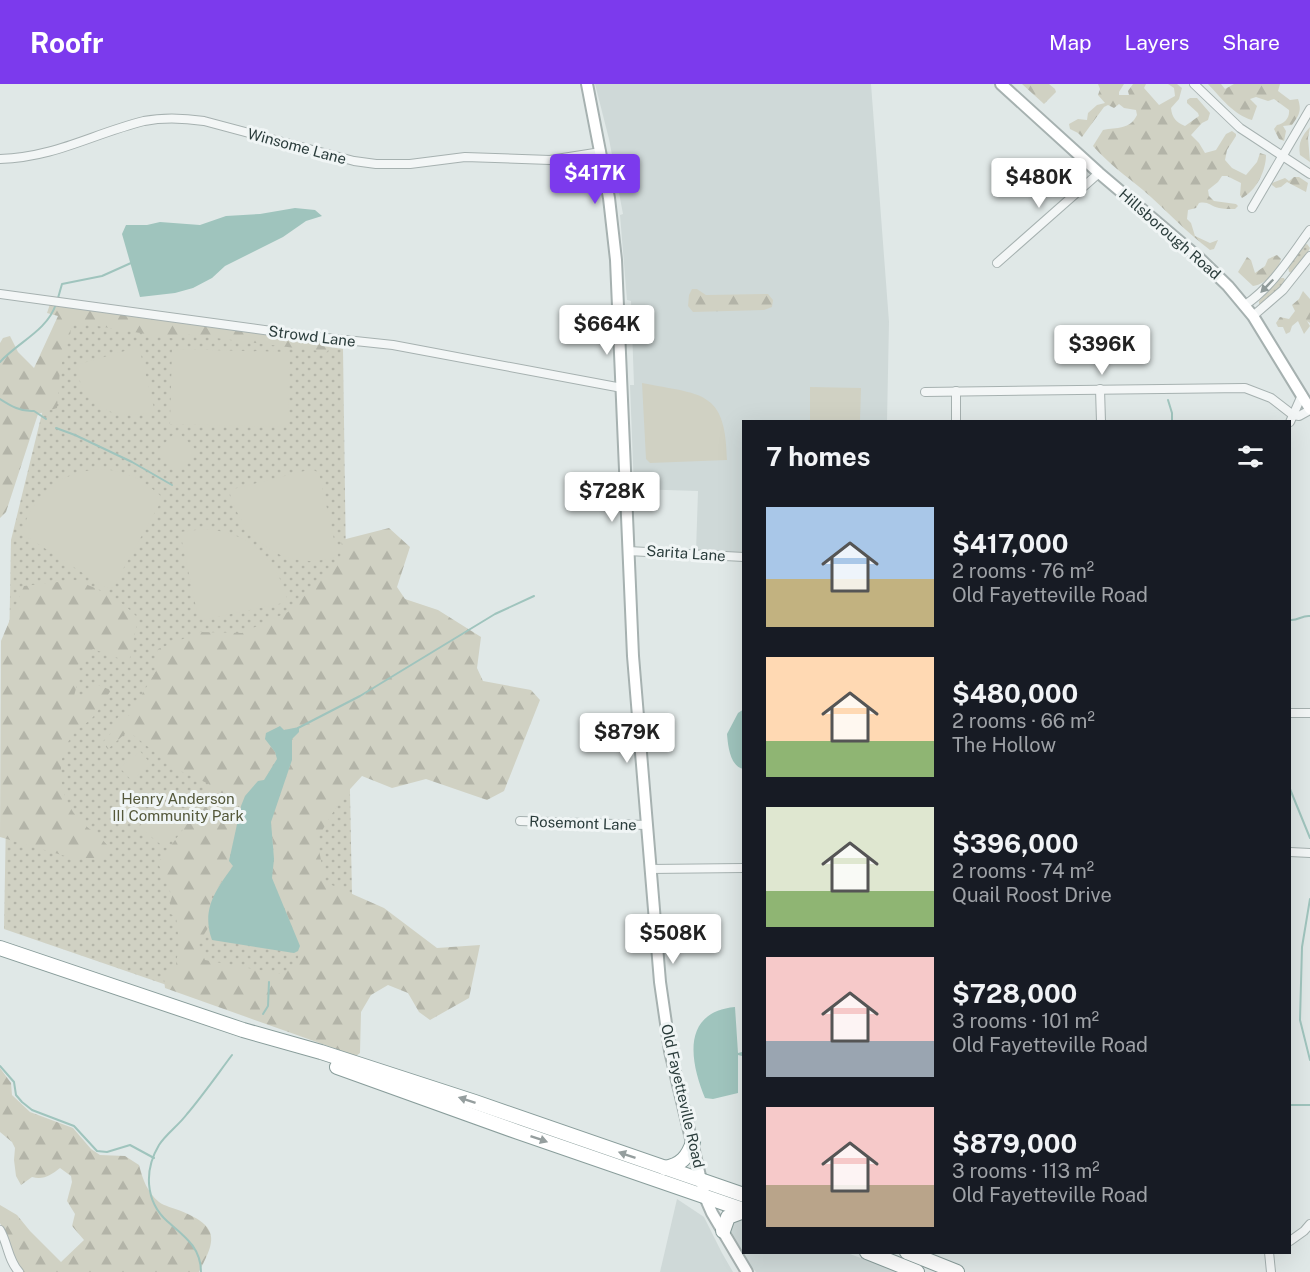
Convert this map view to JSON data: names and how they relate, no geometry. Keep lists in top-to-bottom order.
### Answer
{
  "streets": {
    "street": [
      "Winsome Lane",
      "Hillsborough Road",
      "Strowd Lane",
      "Sarita Lane",
      "Rosemont Lane",
      "Old Fayetteville Road"
    ]
  },
  "crossings": [
    ["Winsome Lane", "Old Fayetteville Road"],
    ["Strowd Lane", "Old Fayetteville Road"],
    ["Sarita Lane", "Old Fayetteville Road"],
    ["Rosemont Lane", "Old Fayetteville Road"]
  ],
  "parks": ["Henry Anderson III Community Park"],
  "page": {
    "header": "Roofr",
    "nav": ["Map", "Layers", "Share"],
    "price": [
      "$417K",
      "$480K",
      "$664K",
      "$396K",
      "$728K",
      "$879K",
      "$508K"
    ],
    "heading": "7 homes",
    "list": [
      {
        "name": "$417,000",
        "note": "2 rooms · 76 m² · Old Fayetteville Road"
      },
      {
        "name": "$480,000",
        "note": "2 rooms · 66 m² · The Hollow"
      },
      {
        "name": "$396,000",
        "note": "2 rooms · 74 m² · Quail Roost Drive"
      },
      {
        "name": "$728,000",
        "note": "3 rooms · 101 m² · Old Fayetteville Road"
      },
      {
        "name": "$879,000",
        "note": "3 rooms · 113 m² · Old Fayetteville Road"
      }
    ]
  }
}
